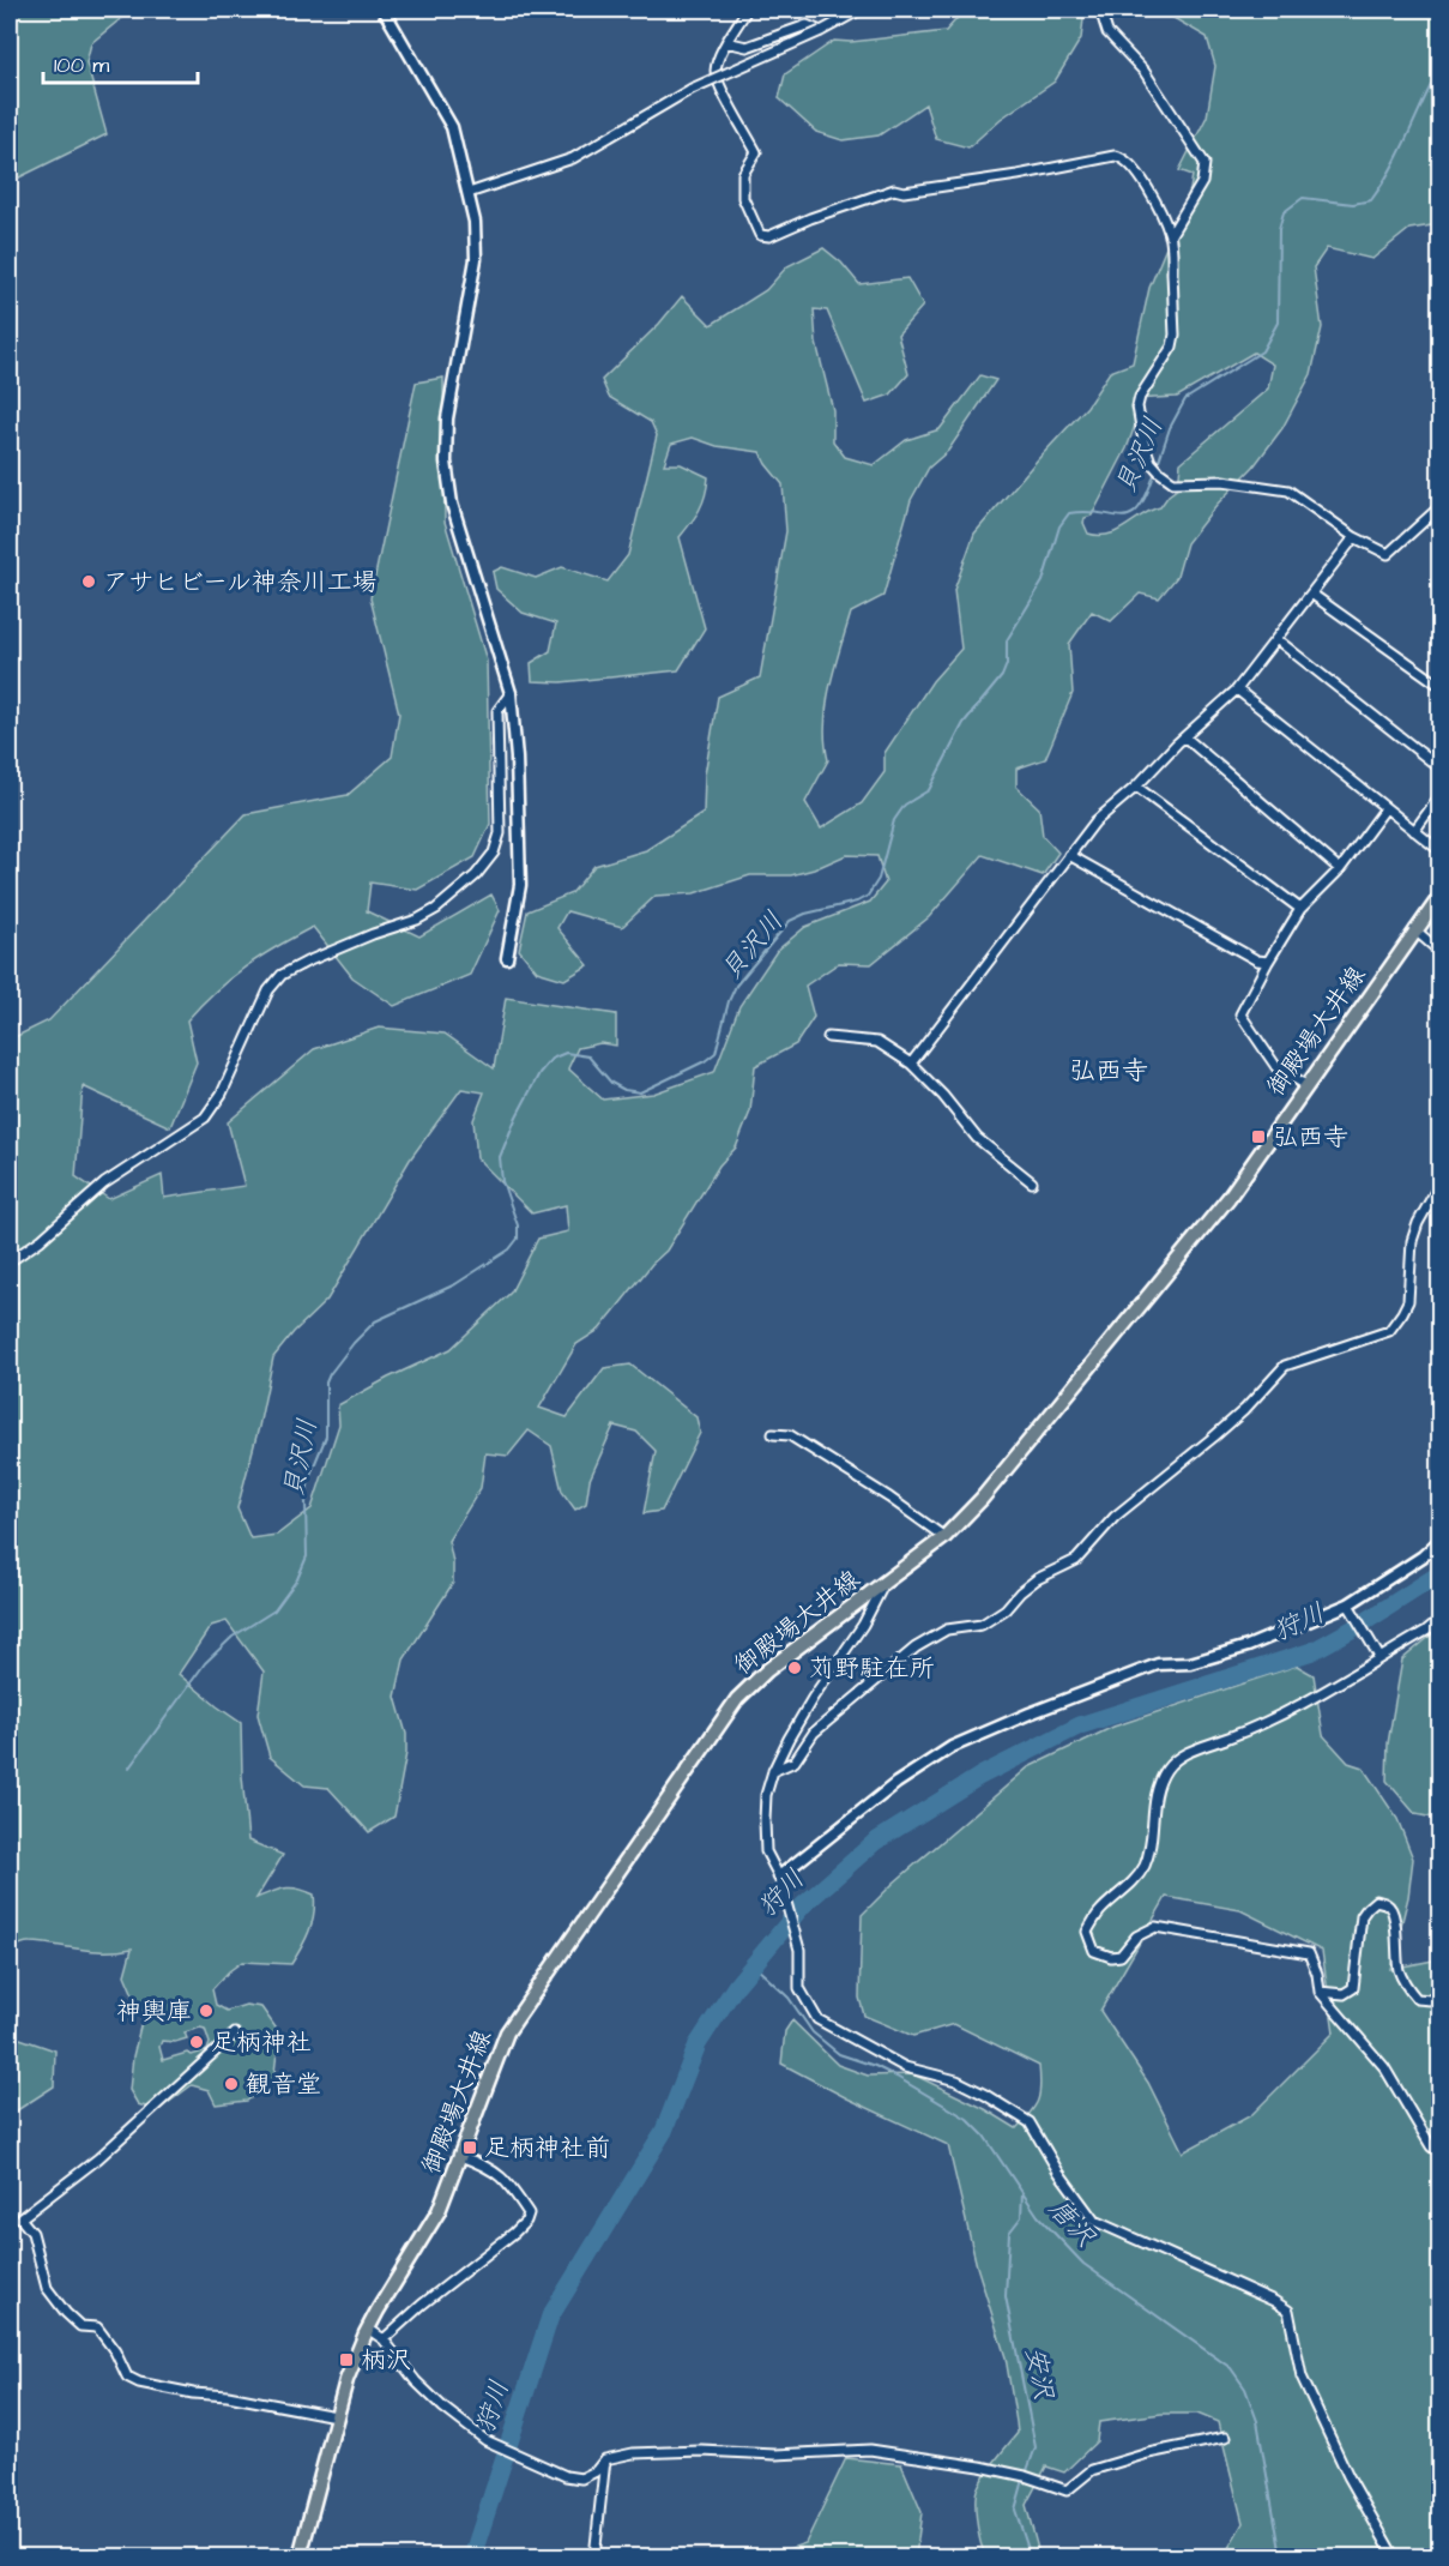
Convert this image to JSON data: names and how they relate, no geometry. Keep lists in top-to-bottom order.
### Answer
{
  "streets": {
    "main road": ["御殿場大井線"]
  },
  "districts": ["弘西寺"],
  "water": [
    "貝沢川",
    "狩川",
    "唐沢",
    "安沢"
  ],
  "places": {
    "other": [
      "アサヒビール神奈川工場",
      "苅野駐在所",
      "神輿庫",
      "足柄神社",
      "観音堂"
    ],
    "transit": ["弘西寺", "足柄神社前", "柄沢"]
  },
  "scale_bar": "100 m"
}
